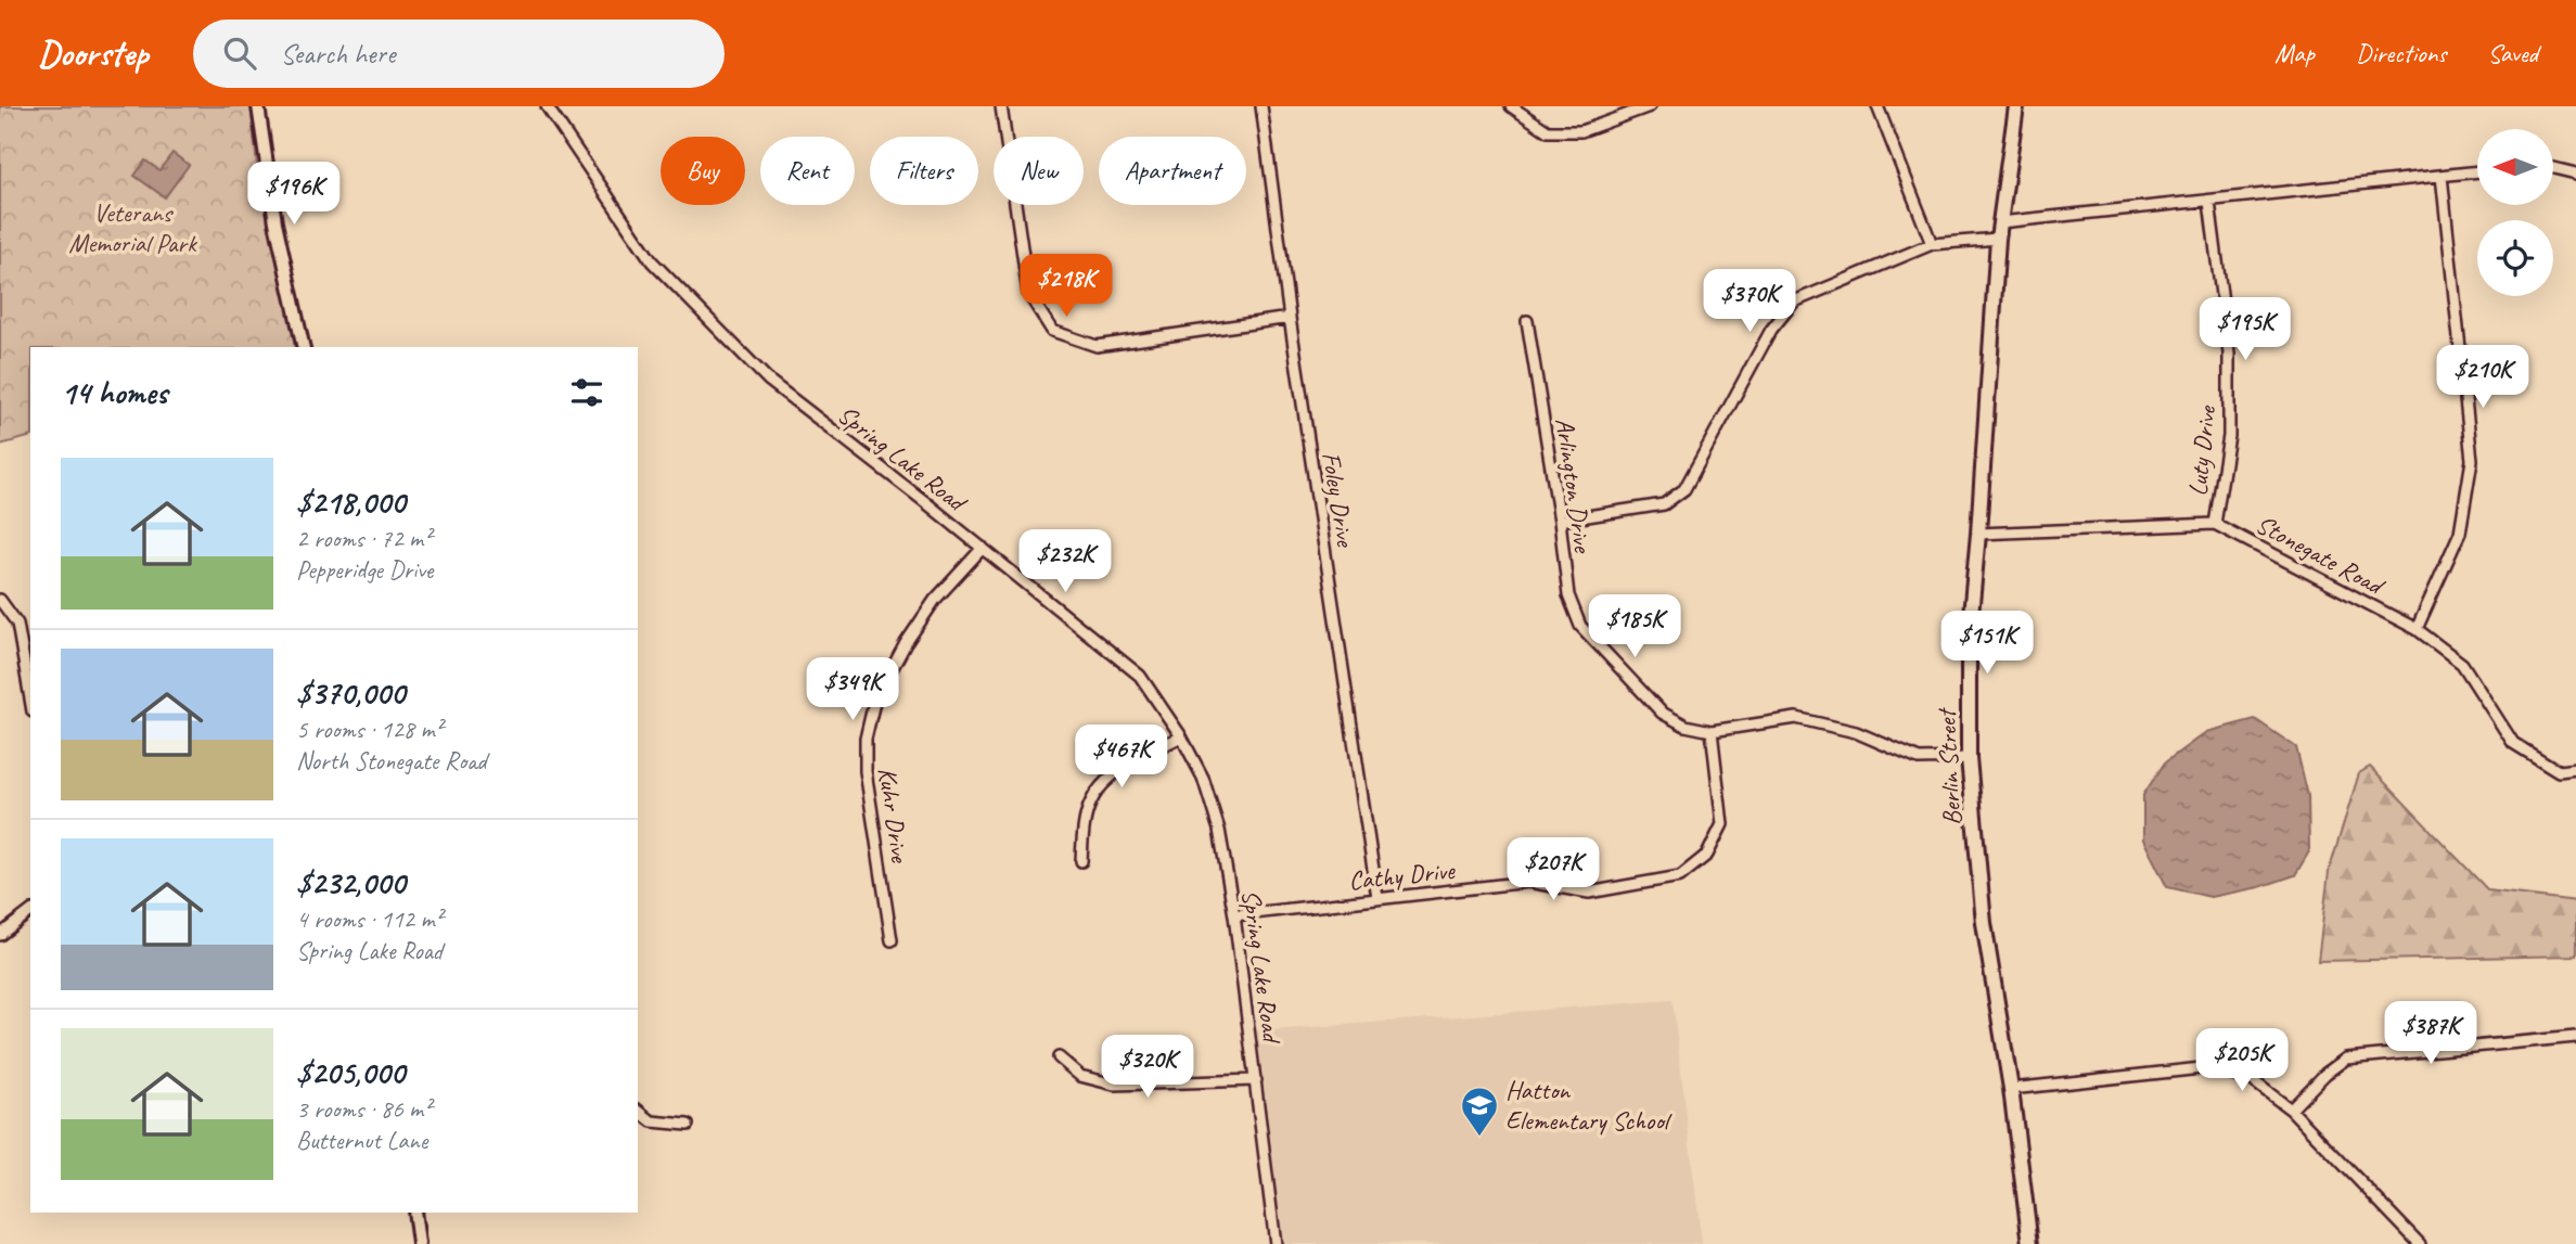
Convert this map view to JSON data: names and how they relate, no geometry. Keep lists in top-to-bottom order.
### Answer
{
  "streets": {
    "main road": ["Berlin Street"],
    "street": [
      "Luty Drive",
      "Spring Lake Road",
      "Arlington Drive",
      "Foley Drive",
      "Stonegate Road",
      "Kuhr Drive",
      "Cathy Drive"
    ]
  },
  "crossings": [
    ["Luty Drive", "Stonegate Road"],
    ["Spring Lake Road", "Kuhr Drive"],
    ["Spring Lake Road", "Cathy Drive"],
    ["Arlington Drive", "Berlin Street"],
    ["Arlington Drive", "Cathy Drive"],
    ["Foley Drive", "Cathy Drive"],
    ["Stonegate Road", "Berlin Street"]
  ],
  "parks": ["Veterans Memorial Park"],
  "places": {
    "school or university": ["Hatton Elementary School"]
  },
  "north": "left",
  "page": {
    "header": "Doorstep",
    "search": "Search here",
    "nav": ["Map", "Directions", "Saved"],
    "chip": [
      "Buy",
      "Rent",
      "Filters",
      "New",
      "Apartment"
    ],
    "price": [
      "$196K",
      "$218K",
      "$370K",
      "$195K",
      "$210K",
      "$232K",
      "$185K",
      "$151K",
      "$349K",
      "$467K",
      "$207K",
      "$387K",
      "$205K",
      "$320K"
    ],
    "heading": "14 homes",
    "list": [
      {
        "name": "$218,000",
        "note": "2 rooms · 72 m² · Pepperidge Drive"
      },
      {
        "name": "$370,000",
        "note": "5 rooms · 128 m² · North Stonegate Road"
      },
      {
        "name": "$232,000",
        "note": "4 rooms · 112 m² · Spring Lake Road"
      },
      {
        "name": "$205,000",
        "note": "3 rooms · 86 m² · Butternut Lane"
      }
    ]
  }
}
